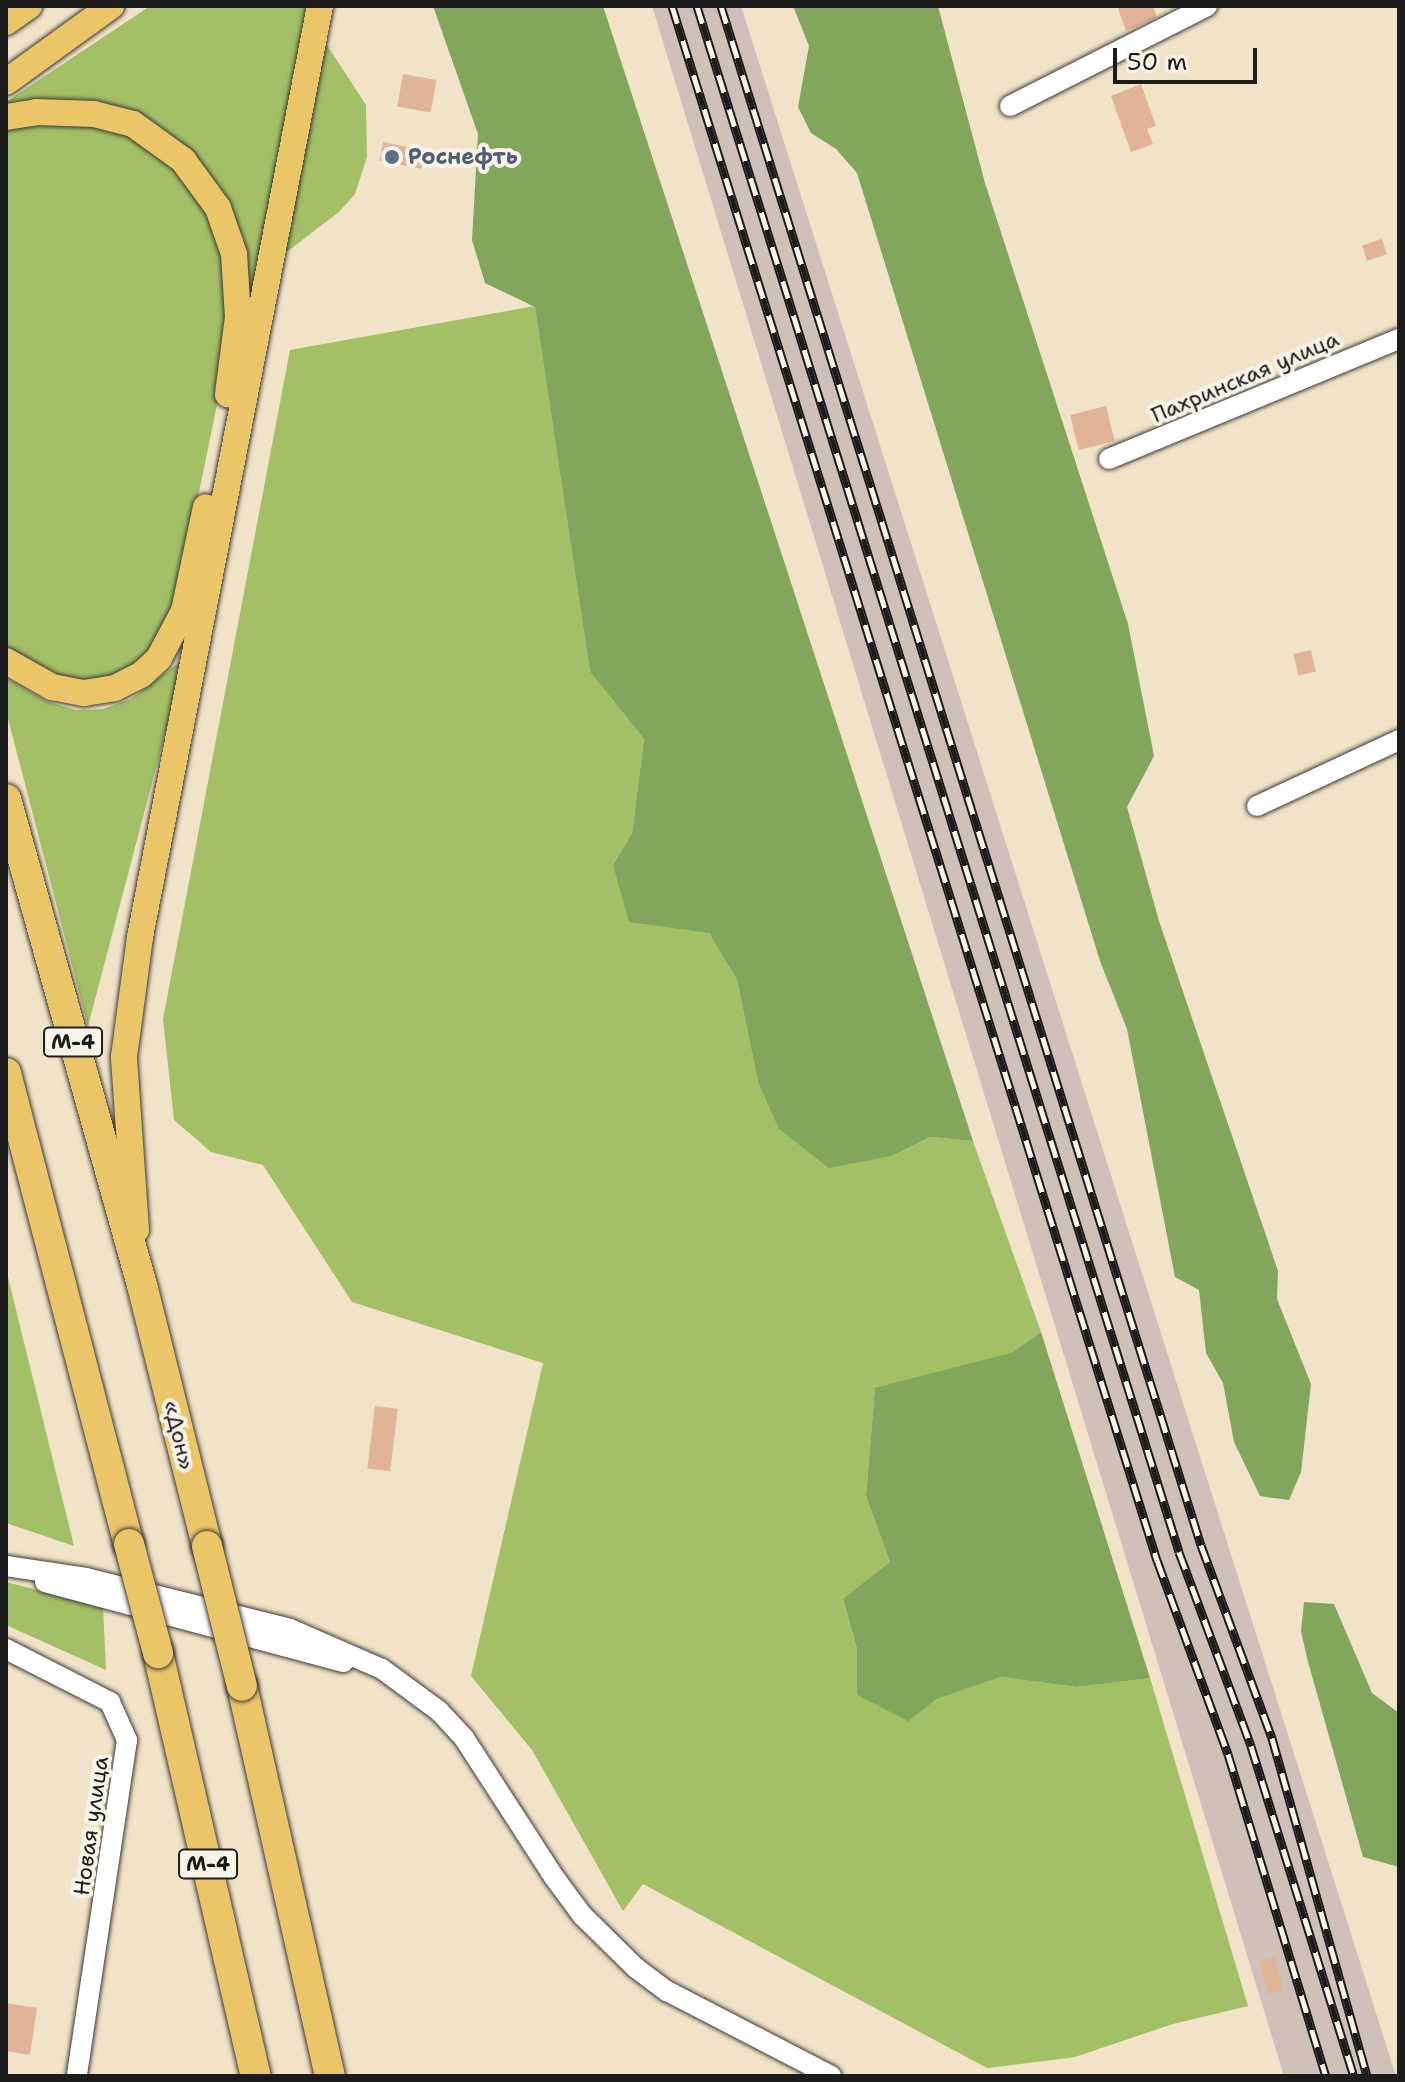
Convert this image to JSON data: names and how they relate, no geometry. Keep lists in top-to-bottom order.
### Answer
{
  "streets": {
    "highway": ["М-4", "«Дон»"],
    "street": ["Пахринская улица", "Новая улица"]
  },
  "places": ["Роснефть"],
  "scale_bar": "50 m"
}
